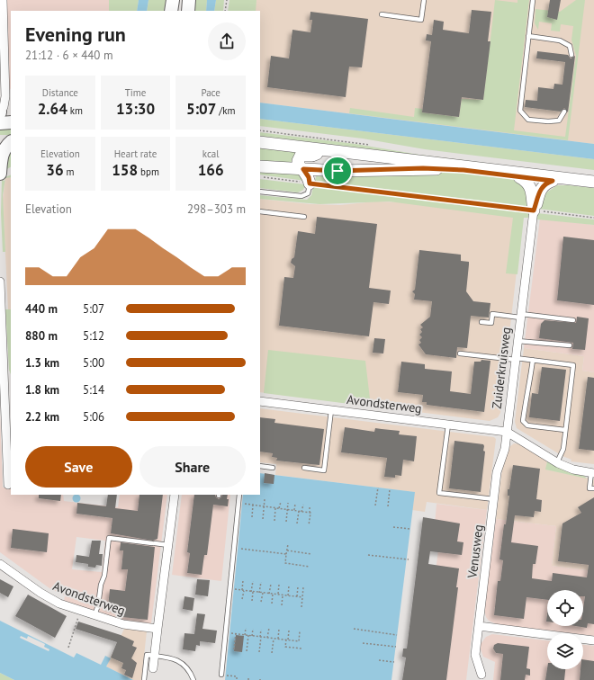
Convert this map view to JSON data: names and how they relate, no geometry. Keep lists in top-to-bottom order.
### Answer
{
  "streets": {
    "street": ["Zuiderkruisweg", "Avondsterweg", "Venusweg"]
  },
  "crossings": [
    ["Zuiderkruisweg", "Avondsterweg"],
    ["Zuiderkruisweg", "Venusweg"],
    ["Avondsterweg", "Venusweg"]
  ],
  "page": {
    "heading": ["Evening run", "21:12 · 6 × 440 m"],
    "stats": [
      ["Distance", "2.64 km"],
      ["Time", "13:30"],
      ["Pace", "5:07 /km"],
      ["Elevation", "36 m"],
      ["Heart rate", "158 bpm"],
      ["kcal", "166"]
    ],
    "chart": ["Elevation", "298–303 m"],
    "list": [
      {
        "name": "440 m",
        "note": "5:07"
      },
      {
        "name": "880 m",
        "note": "5:12"
      },
      {
        "name": "1.3 km",
        "note": "5:00"
      },
      {
        "name": "1.8 km",
        "note": "5:14"
      },
      {
        "name": "2.2 km",
        "note": "5:06"
      }
    ],
    "buttons": ["Save", "Share"]
  }
}
